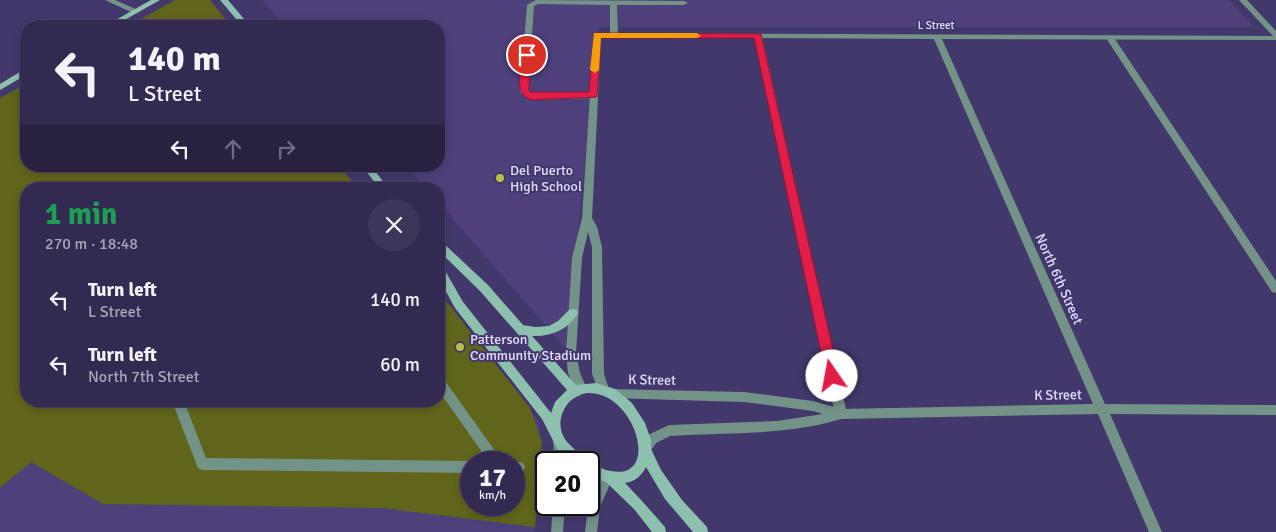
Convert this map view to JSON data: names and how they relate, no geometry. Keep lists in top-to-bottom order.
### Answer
{
  "streets": {
    "street": ["L Street", "North 6th Street", "K Street"]
  },
  "crossings": [
    ["L Street", "North 6th Street"],
    ["North 6th Street", "K Street"]
  ],
  "places": ["Del Puerto High School", "Patterson Community Stadium"],
  "page": {
    "turn": ["140 m", "L Street"],
    "heading": ["1 min", "270 m · 18:48"],
    "list": [
      {
        "name": "Turn left",
        "note": "L Street",
        "value": "140 m"
      },
      {
        "name": "Turn left",
        "note": "North 7th Street",
        "value": "60 m"
      }
    ],
    "speed": "17 km/h",
    "limit": "20"
  }
}
